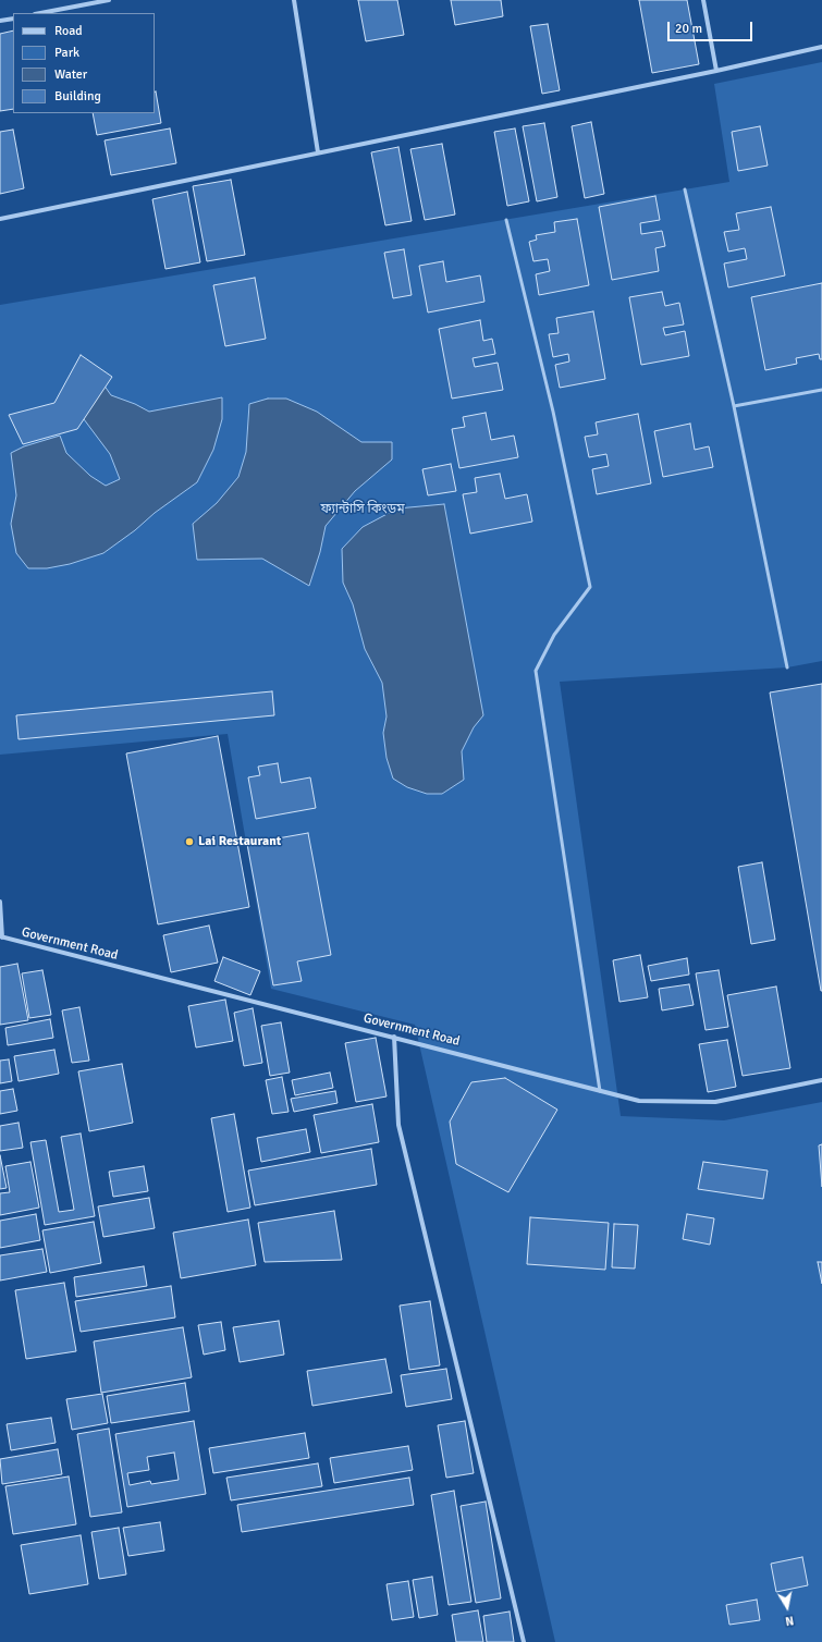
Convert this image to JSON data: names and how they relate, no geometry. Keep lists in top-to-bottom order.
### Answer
{
  "streets": {
    "street": ["Government Road"]
  },
  "parks": ["ফ্যান্টাসি কিংডম"],
  "places": ["Lai Restaurant"],
  "legend": [
    "Road",
    "Park",
    "Water",
    "Building"
  ],
  "scale_bar": "20 m",
  "north": "bottom"
}
